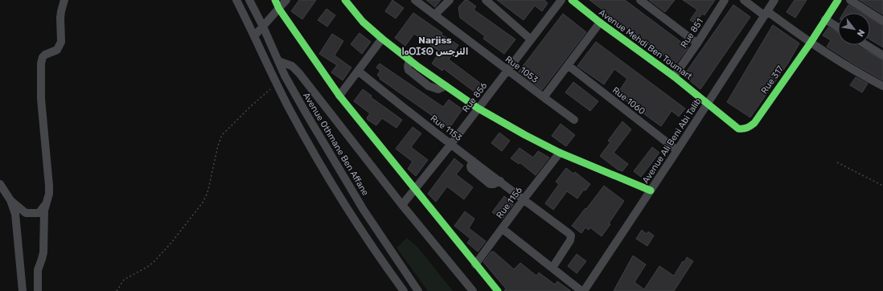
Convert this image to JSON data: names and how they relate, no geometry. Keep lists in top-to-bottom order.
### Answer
{
  "streets": {
    "street": [
      "Rue 851",
      "Avenue Mehdi Ben Toumart",
      "Rue 1053",
      "Rue 317",
      "Rue 856",
      "Rue 1060",
      "Rue 1153",
      "Avenue Ali Beni Abi Talib",
      "Avenue Othmane Ben Affane",
      "Rue 1156"
    ]
  },
  "crossings": [
    ["Rue 851", "Avenue Mehdi Ben Toumart"],
    ["Avenue Mehdi Ben Toumart", "Rue 317"],
    ["Avenue Mehdi Ben Toumart", "Avenue Ali Beni Abi Talib"],
    ["Rue 1053", "Rue 856"],
    ["Rue 317", "Avenue Ali Beni Abi Talib"],
    ["Rue 856", "Rue 1153"],
    ["Rue 1060", "Avenue Ali Beni Abi Talib"],
    ["Rue 1153", "Rue 1156"]
  ],
  "districts": ["Narjiss ⵏⴰⵔⵊⵉⵙ النرجس"],
  "north": "bottom right"
}
